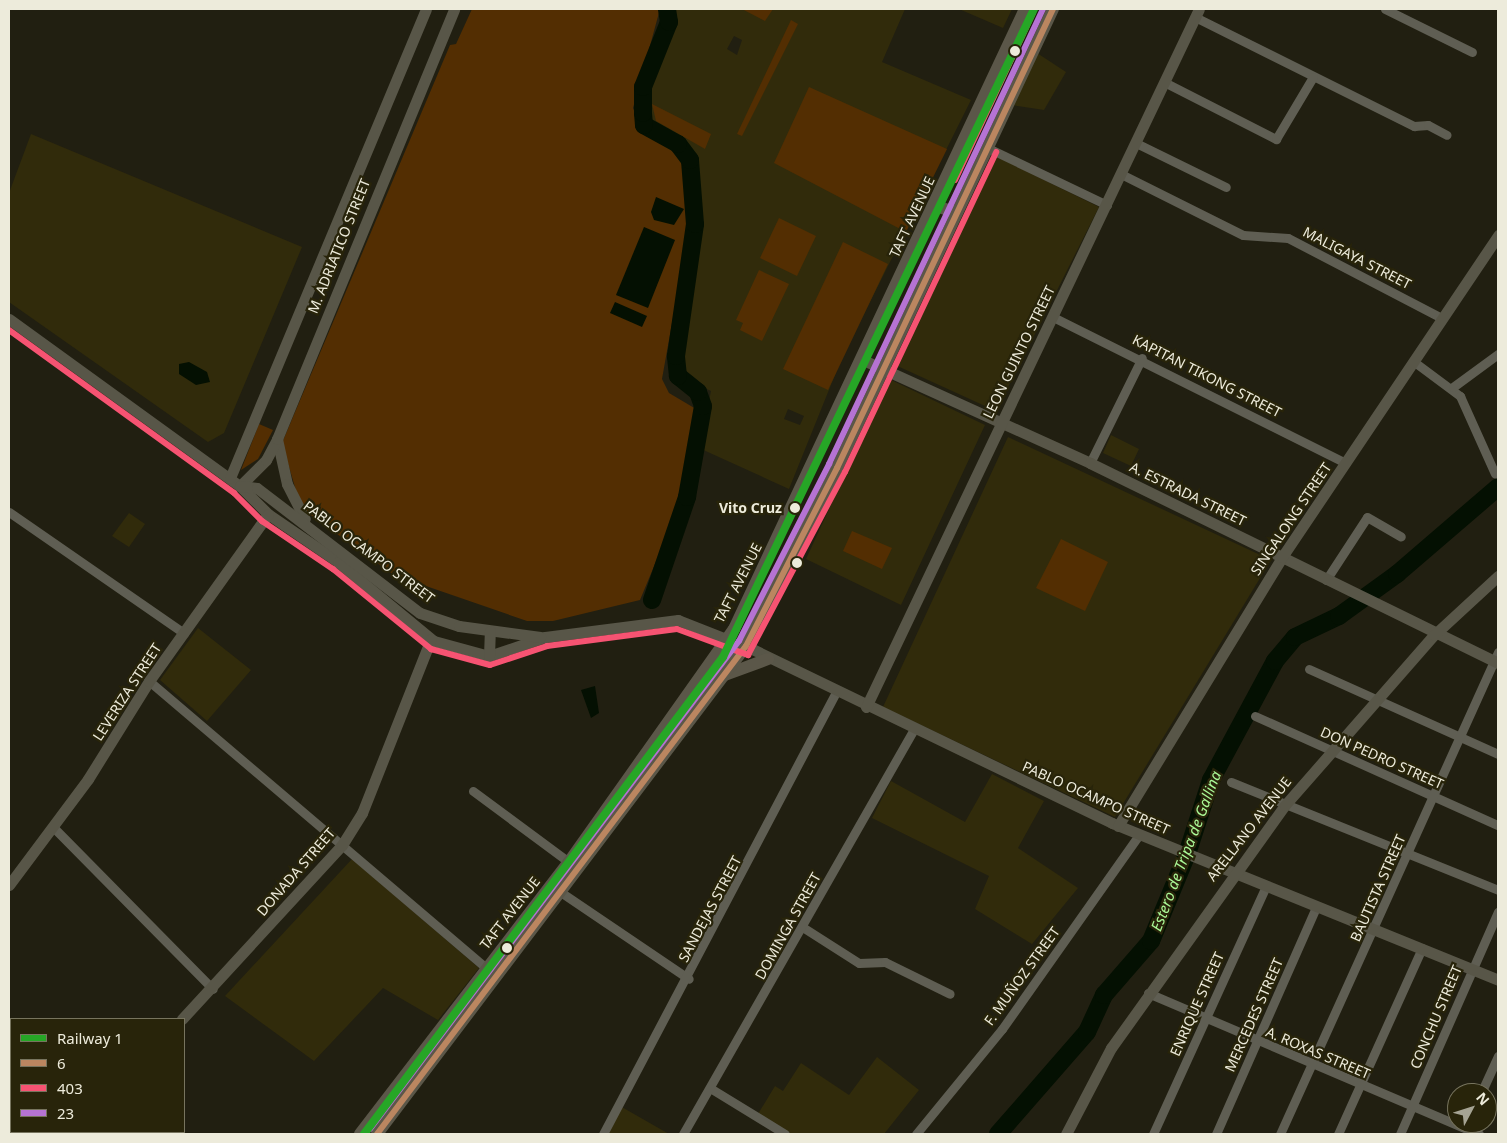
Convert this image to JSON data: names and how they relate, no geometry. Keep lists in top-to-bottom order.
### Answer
{
  "streets": {
    "main road": ["TAFT AVENUE"],
    "street": [
      "M. ADRIATICO STREET",
      "MALIGAYA STREET",
      "LEON GUINTO STREET",
      "KAPITAN TIKONG STREET",
      "A. ESTRADA STREET",
      "SINGALONG STREET",
      "PABLO OCAMPO STREET",
      "LEVERIZA STREET",
      "DON PEDRO STREET",
      "ARELLANO AVENUE",
      "DONADA STREET",
      "BAUTISTA STREET",
      "SANDEJAS STREET",
      "DOMINGA STREET",
      "F. MUÑOZ STREET",
      "ENRIQUE STREET",
      "MERCEDES STREET",
      "CONCHU STREET",
      "A. ROXAS STREET"
    ]
  },
  "crossings": [
    ["TAFT AVENUE", "A. ESTRADA STREET"],
    ["TAFT AVENUE", "PABLO OCAMPO STREET"],
    ["M. ADRIATICO STREET", "PABLO OCAMPO STREET"],
    ["MALIGAYA STREET", "LEON GUINTO STREET"],
    ["MALIGAYA STREET", "SINGALONG STREET"],
    ["LEON GUINTO STREET", "KAPITAN TIKONG STREET"],
    ["LEON GUINTO STREET", "A. ESTRADA STREET"],
    ["LEON GUINTO STREET", "PABLO OCAMPO STREET"],
    ["KAPITAN TIKONG STREET", "SINGALONG STREET"],
    ["A. ESTRADA STREET", "SINGALONG STREET"],
    ["A. ESTRADA STREET", "ARELLANO AVENUE"],
    ["A. ESTRADA STREET", "BAUTISTA STREET"],
    ["SINGALONG STREET", "PABLO OCAMPO STREET"],
    ["PABLO OCAMPO STREET", "LEVERIZA STREET"],
    ["PABLO OCAMPO STREET", "ARELLANO AVENUE"],
    ["PABLO OCAMPO STREET", "DONADA STREET"],
    ["PABLO OCAMPO STREET", "BAUTISTA STREET"],
    ["PABLO OCAMPO STREET", "SANDEJAS STREET"],
    ["PABLO OCAMPO STREET", "DOMINGA STREET"],
    ["PABLO OCAMPO STREET", "F. MUÑOZ STREET"],
    ["PABLO OCAMPO STREET", "ENRIQUE STREET"],
    ["PABLO OCAMPO STREET", "MERCEDES STREET"],
    ["PABLO OCAMPO STREET", "CONCHU STREET"],
    ["DON PEDRO STREET", "ARELLANO AVENUE"],
    ["DON PEDRO STREET", "BAUTISTA STREET"],
    ["ARELLANO AVENUE", "A. ROXAS STREET"],
    ["BAUTISTA STREET", "A. ROXAS STREET"],
    ["ENRIQUE STREET", "A. ROXAS STREET"],
    ["MERCEDES STREET", "A. ROXAS STREET"],
    ["CONCHU STREET", "A. ROXAS STREET"]
  ],
  "water": ["Estero de Tripa de Gallina"],
  "places": ["Vito Cruz"],
  "lines": [
    "rail line 1",
    "transit line 6",
    "transit line 23",
    "transit line 403"
  ],
  "legend": [
    "Railway 1",
    "6",
    "403",
    "23"
  ],
  "north": "top right"
}
